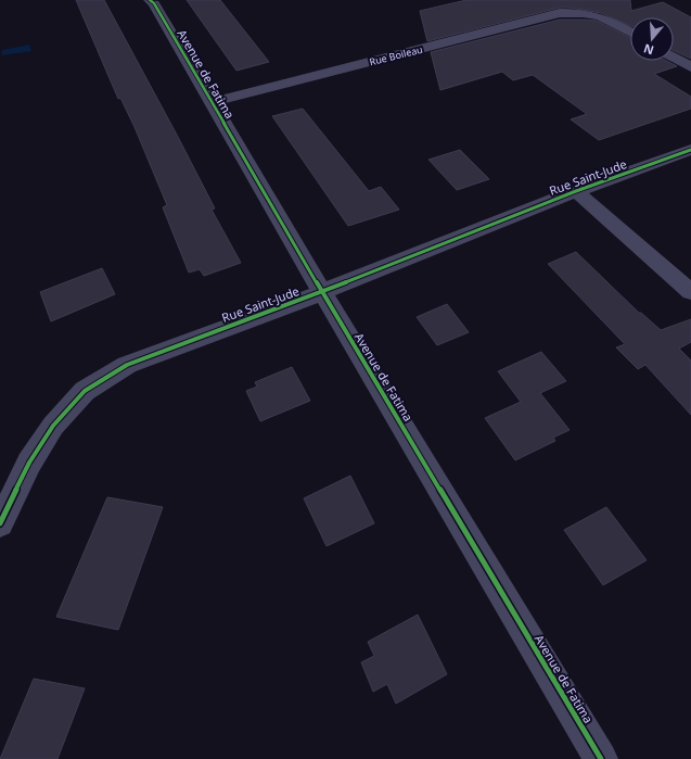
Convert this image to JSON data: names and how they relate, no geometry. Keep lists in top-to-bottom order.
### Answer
{
  "streets": {
    "street": ["Rue Boileau", "Avenue de Fatima", "Rue Saint-Jude"]
  },
  "crossings": [
    ["Rue Boileau", "Avenue de Fatima"],
    ["Avenue de Fatima", "Rue Saint-Jude"]
  ],
  "north": "bottom"
}
